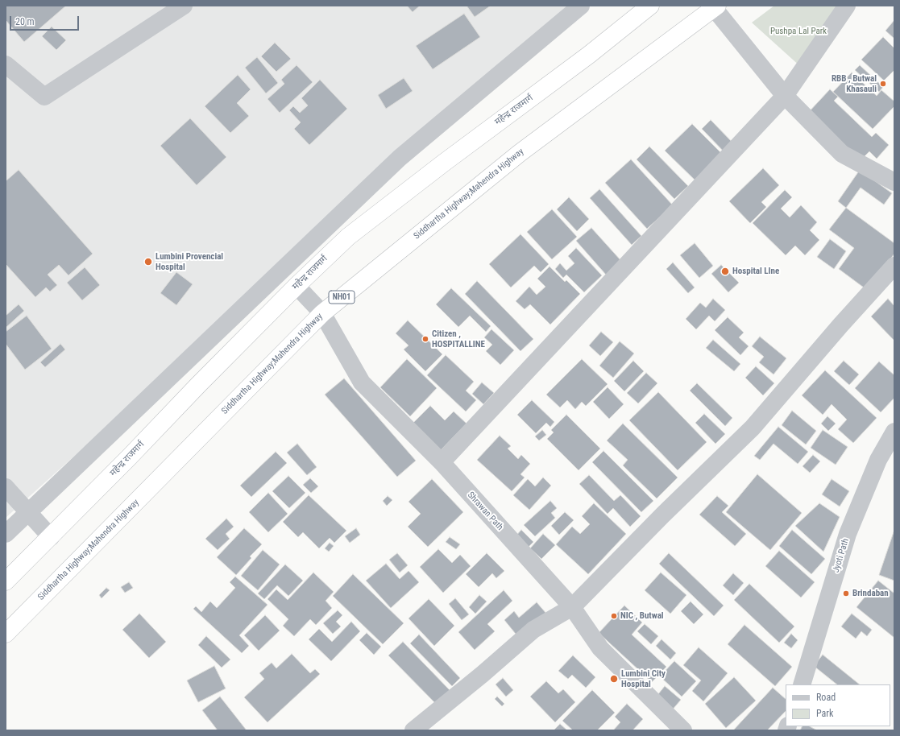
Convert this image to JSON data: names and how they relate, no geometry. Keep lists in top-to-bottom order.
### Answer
{
  "streets": {
    "highway": ["महेन्द्र राजमार्ग", "Siddhartha Highway;Mahendra Highway", "NH01"],
    "street": ["Shrawan Path", "Jyoti Path"]
  },
  "crossings": [
    ["महेन्द्र राजमार्ग", "Shrawan Path"],
    ["Siddhartha Highway;Mahendra Highway", "Shrawan Path"]
  ],
  "parks": ["Pushpa Lal Park"],
  "places": [
    "RBB , Butwal Khasauli",
    "Lumbini Provencial Hospital",
    "Hospital LIne",
    "Citizen , HOSPITALLINE",
    "Brindaban",
    "NIC , Butwal",
    "Lumbini City Hospital"
  ],
  "legend": ["Road", "Park"],
  "scale_bar": "20 m"
}
